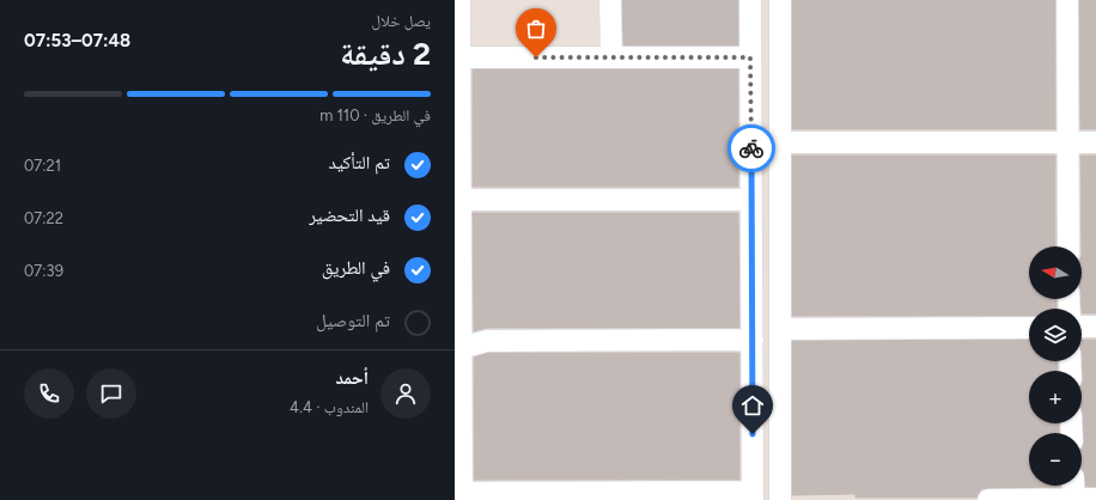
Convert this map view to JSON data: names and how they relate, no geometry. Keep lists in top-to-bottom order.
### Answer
{
  "north": "left",
  "page": {
    "heading": ["2 دقيقة", "يصل خلال", "07:48–07:53"],
    "panel": ["أحمد", "المندوب · 4.4"],
    "bar": "في الطريق · 110 m",
    "list": [
      ["تم التأكيد", "07:21"],
      ["قيد التحضير", "07:22"],
      ["في الطريق", "07:39"],
      "تم التوصيل"
    ],
    "map_buttons": ["+", "−"]
  }
}
